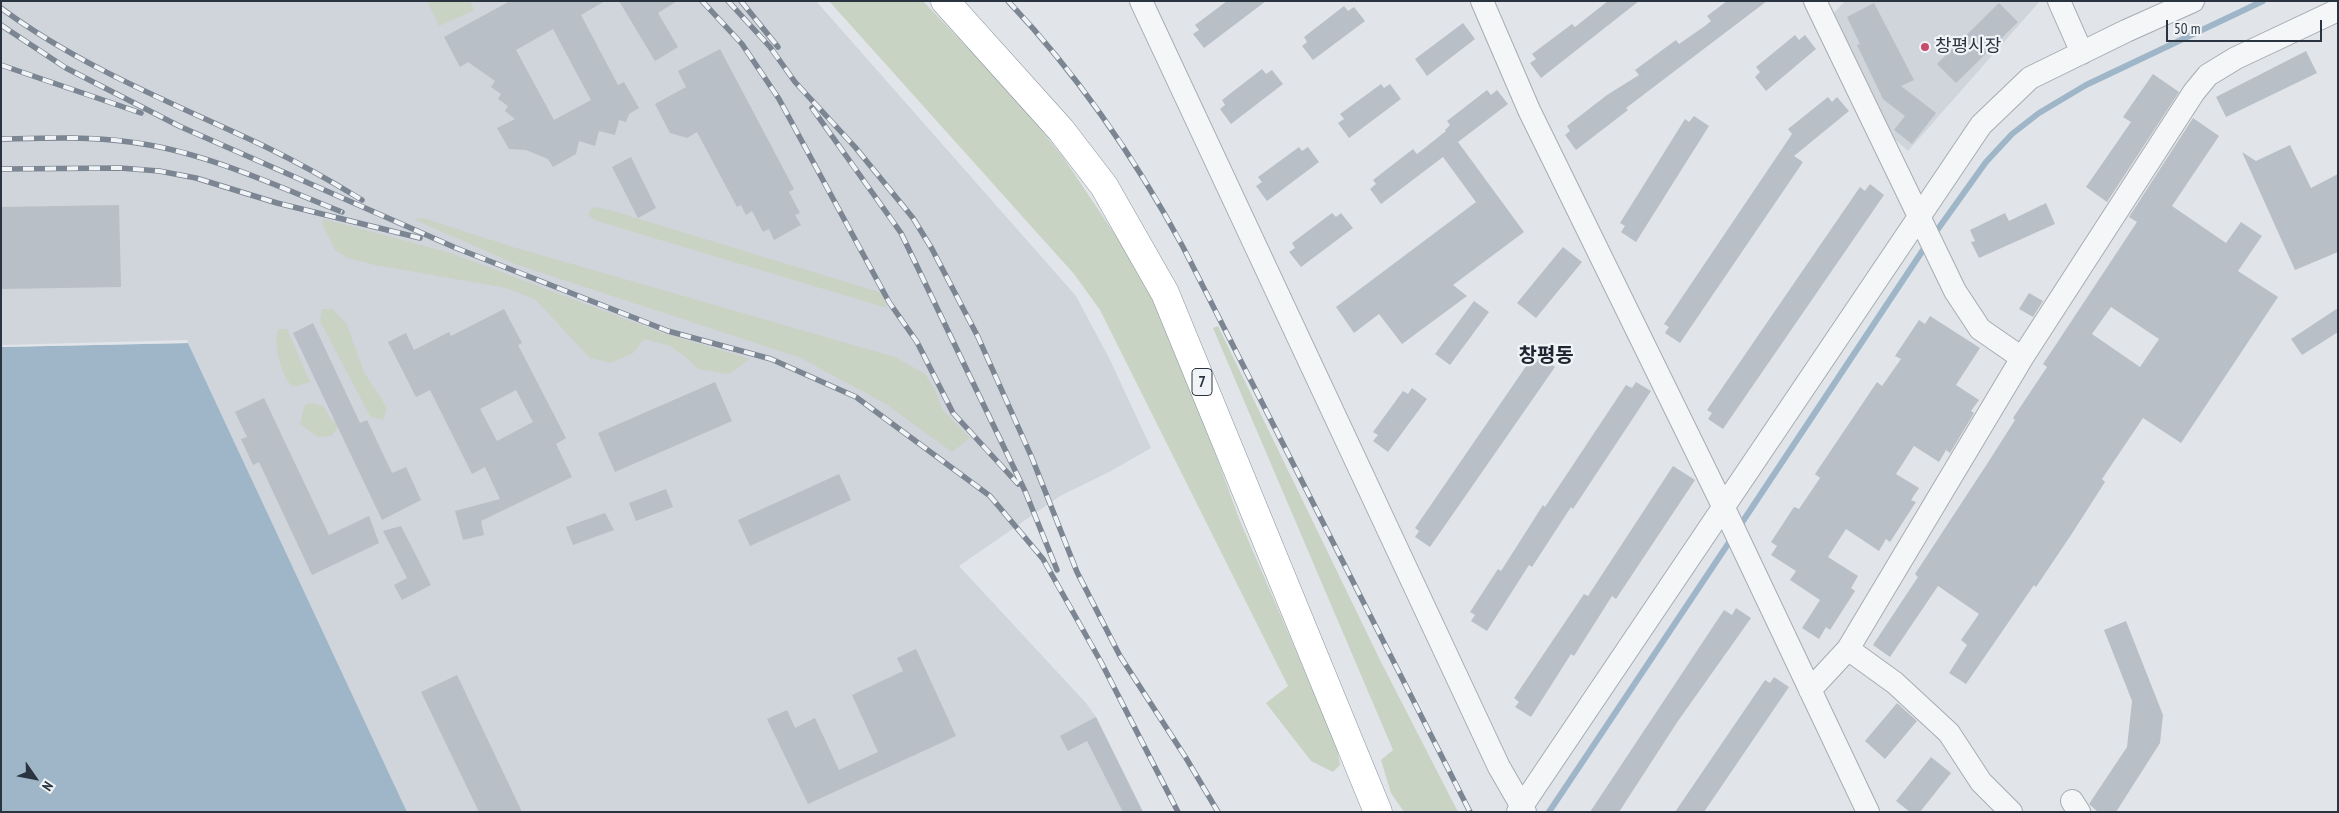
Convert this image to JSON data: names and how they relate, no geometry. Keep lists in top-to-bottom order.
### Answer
{
  "streets": {
    "highway": ["7"]
  },
  "districts": ["창평동"],
  "places": ["창평시장"],
  "scale_bar": "50 m",
  "north": "bottom right"
}
